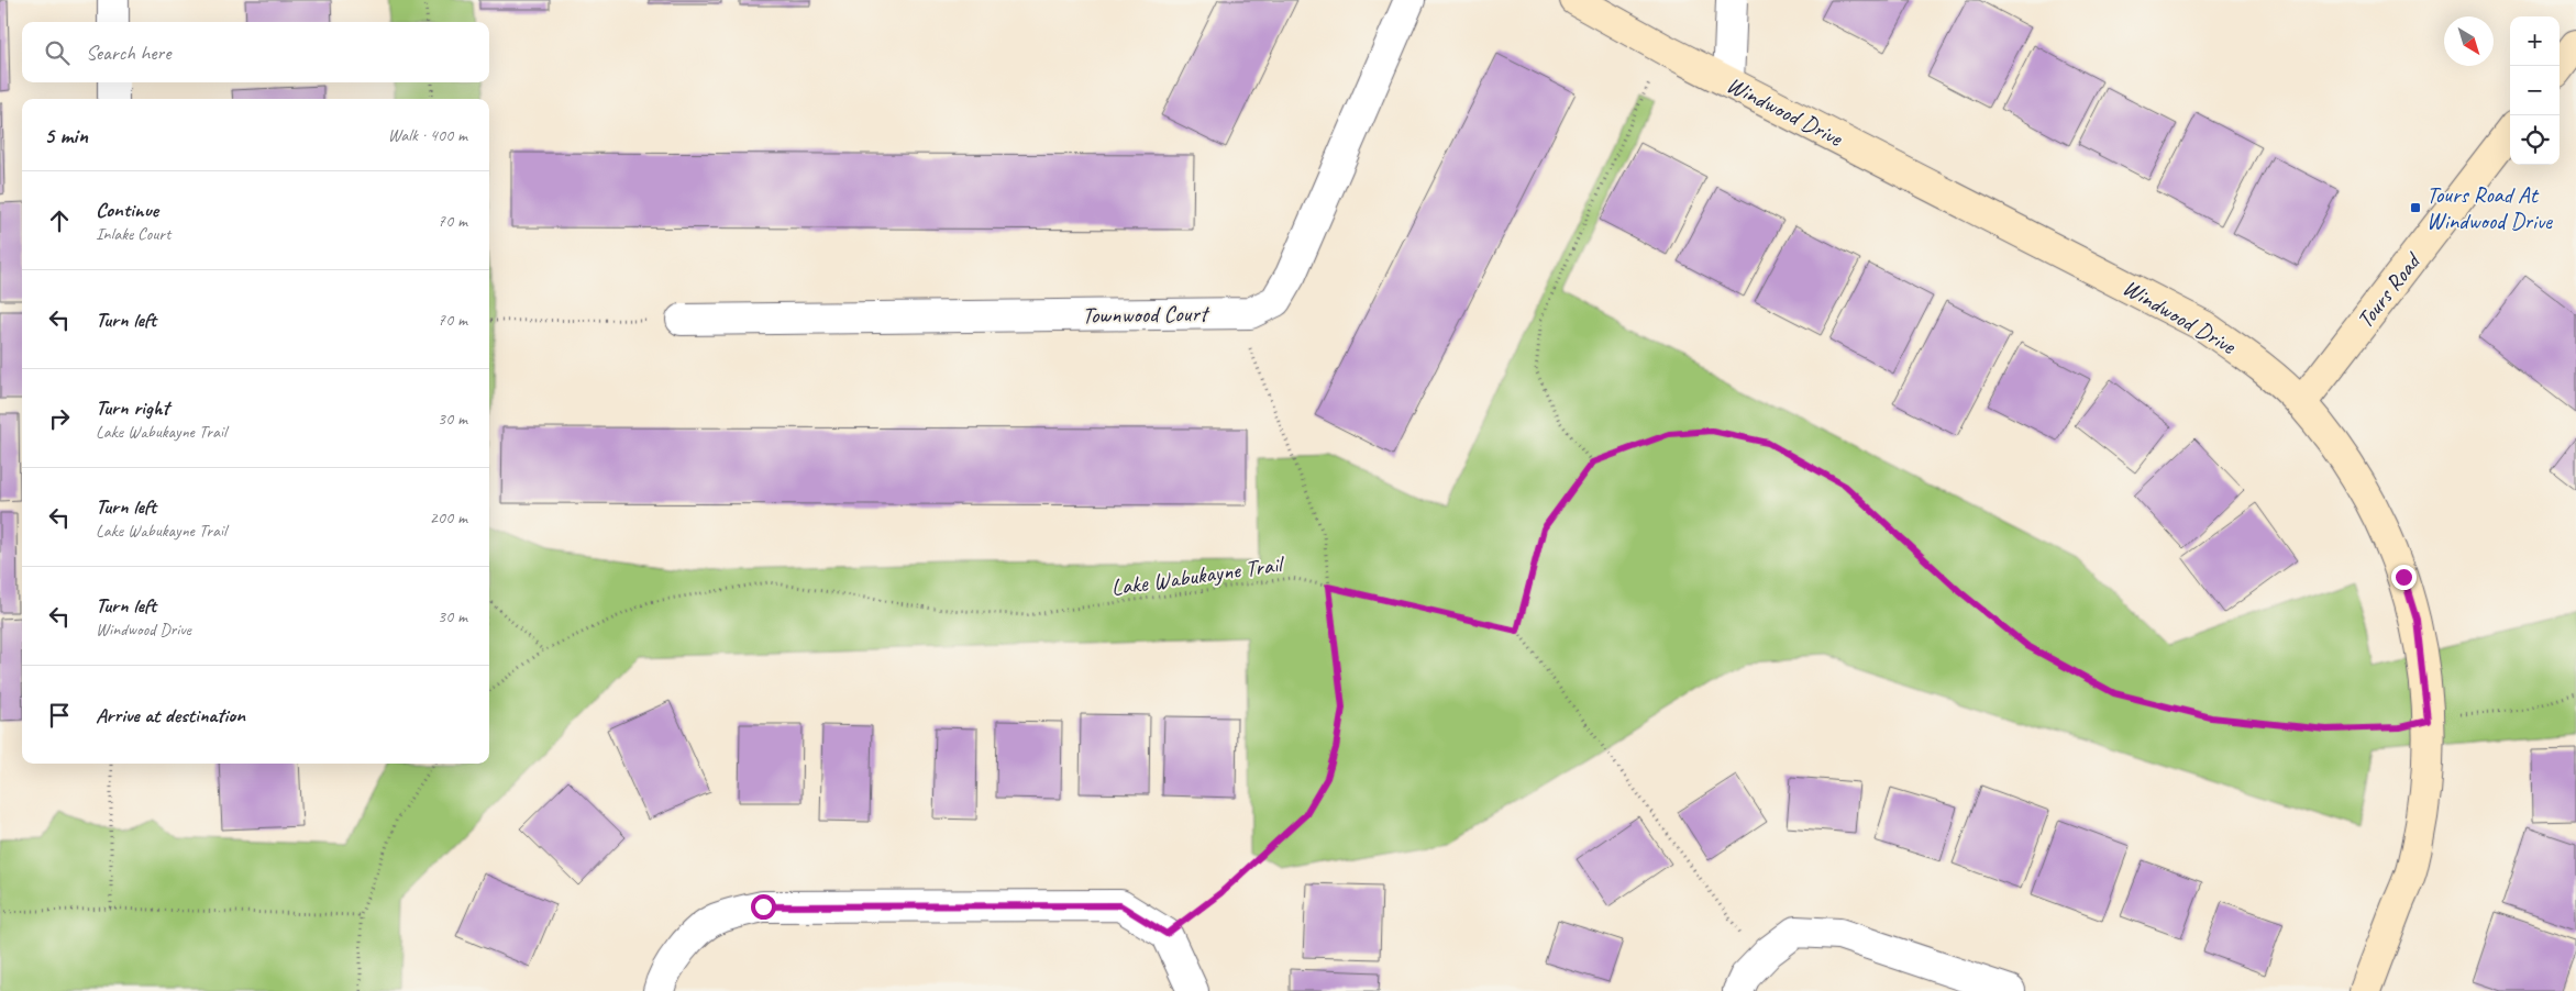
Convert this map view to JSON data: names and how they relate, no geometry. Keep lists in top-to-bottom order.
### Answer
{
  "streets": {
    "street": ["Windwood Drive", "Tours Road", "Townwood Court"],
    "path": ["Lake Wabukayne Trail"]
  },
  "crossings": [
    ["Windwood Drive", "Tours Road"]
  ],
  "places": {
    "transit": ["Tours Road At Windwood Drive"]
  },
  "north": "bottom right",
  "page": {
    "map_buttons": ["+", "−"],
    "search": "Search here",
    "heading": ["5 min", "Walk · 400 m"],
    "list": [
      ["Continue", "Inlake Court", "70 m"],
      ["Turn left", "70 m"],
      ["Turn right", "Lake Wabukayne Trail", "30 m"],
      ["Turn left", "Lake Wabukayne Trail", "200 m"],
      ["Turn left", "Windwood Drive", "30 m"],
      "Arrive at destination"
    ]
  }
}
